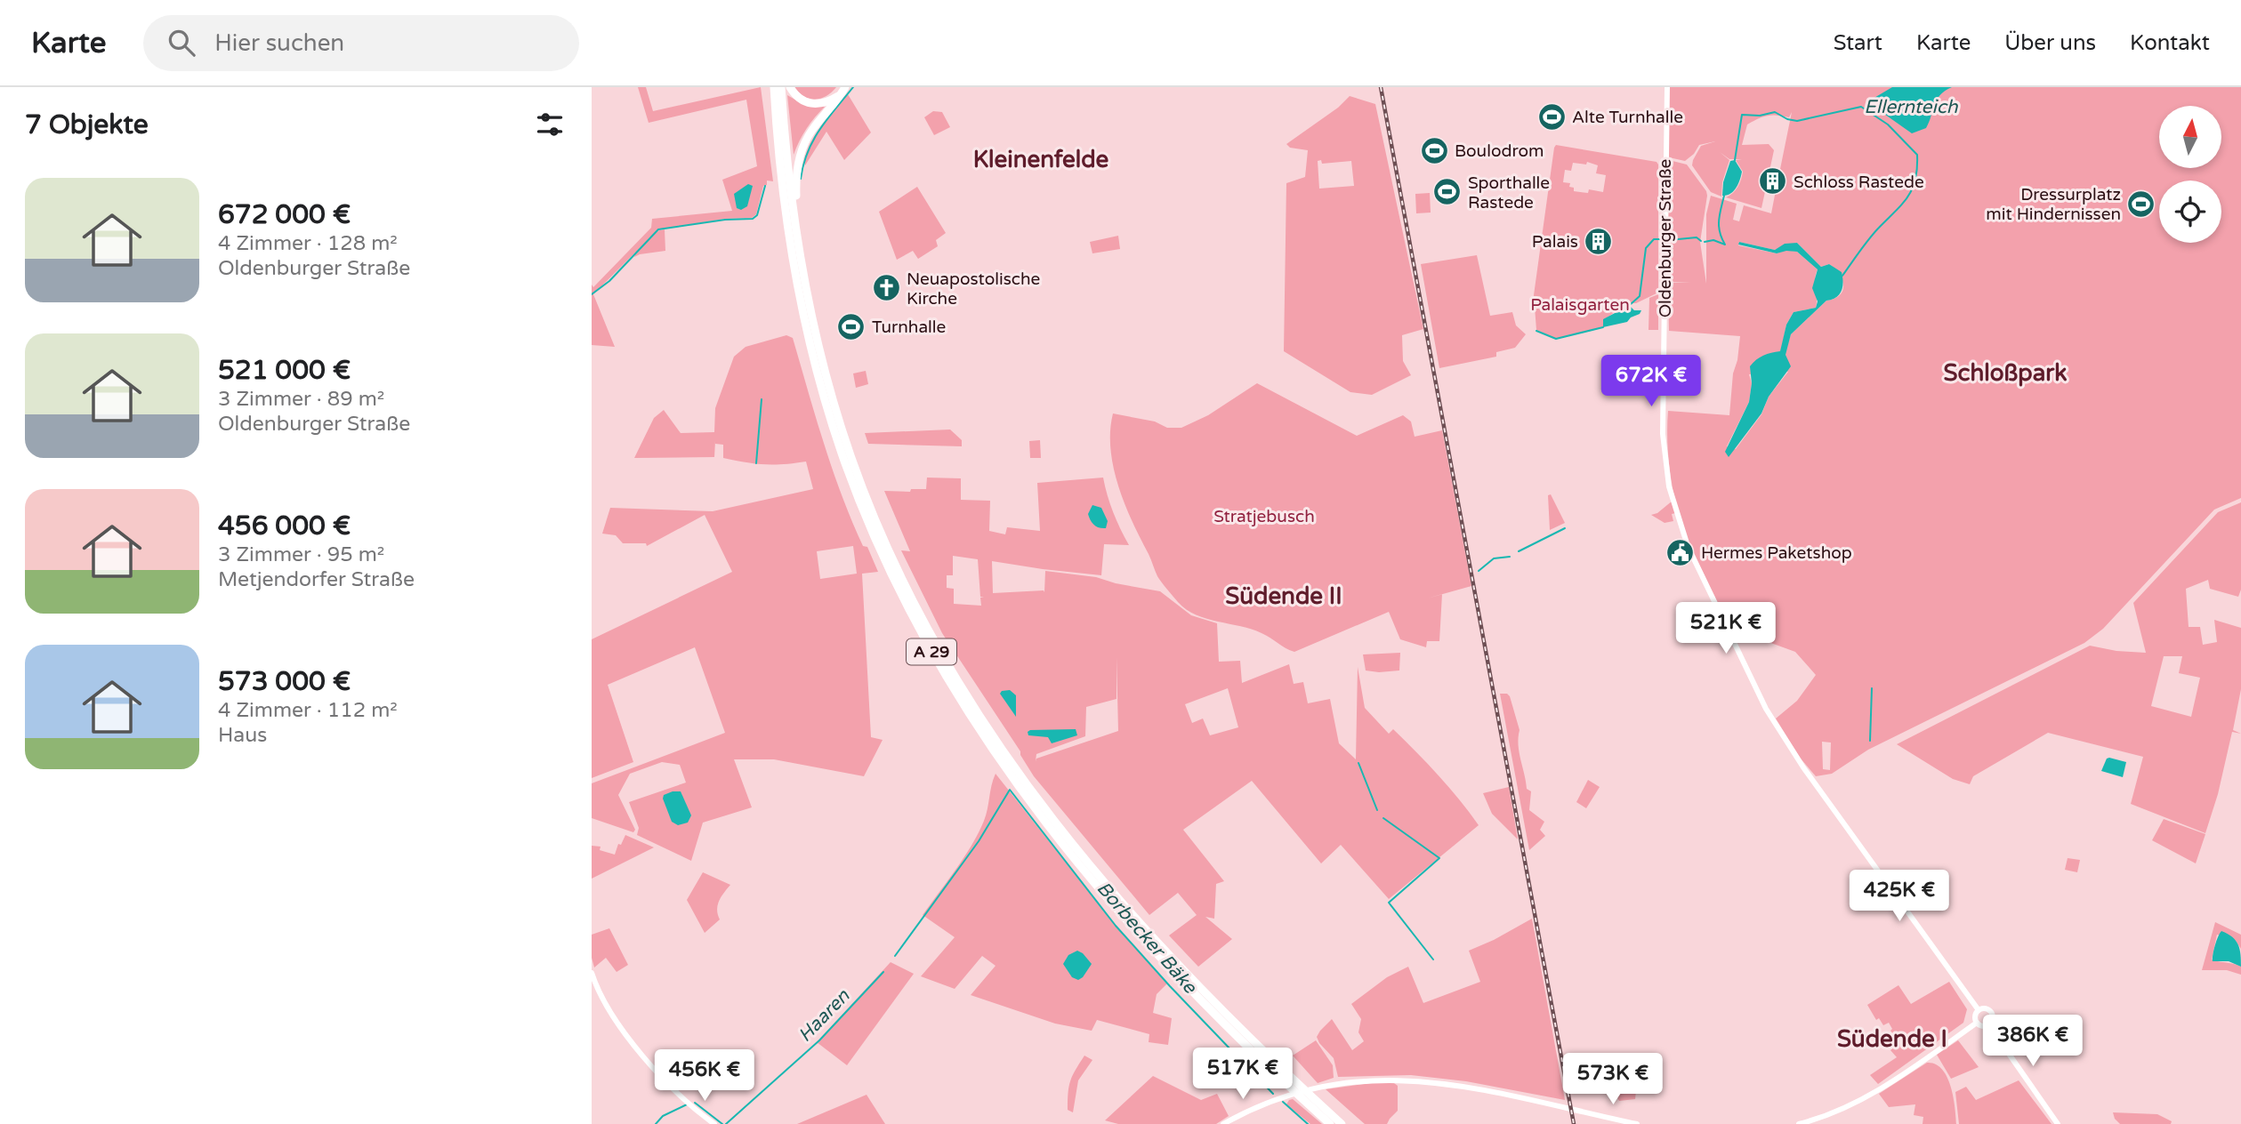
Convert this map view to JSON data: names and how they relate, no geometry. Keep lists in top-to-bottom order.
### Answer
{
  "streets": {
    "highway": ["A 29"],
    "street": ["Oldenburger Straße"]
  },
  "districts": [
    "Kleinenfelde",
    "Schloßpark",
    "Südende II",
    "Südende I"
  ],
  "water": ["Ellernteich", "Borbecker Bäke", "Haaren"],
  "parks": ["Palaisgarten", "Stratjebusch"],
  "places": {
    "sports": [
      "Alte Turnhalle",
      "Boulodrom",
      "Sporthalle Rastede",
      "Dressurplatz mit Hindernissen",
      "Turnhalle"
    ],
    "building": ["Schloss Rastede", "Palais"],
    "church": ["Neuapostolische Kirche"],
    "public building": ["Hermes Paketshop"]
  },
  "north": "top",
  "page": {
    "header": "Karte",
    "search": "Hier suchen",
    "nav": [
      "Start",
      "Karte",
      "Über uns",
      "Kontakt"
    ],
    "heading": "7 Objekte",
    "list": [
      {
        "name": "672 000 €",
        "note": "4 Zimmer · 128 m² · Oldenburger Straße"
      },
      {
        "name": "521 000 €",
        "note": "3 Zimmer · 89 m² · Oldenburger Straße"
      },
      {
        "name": "456 000 €",
        "note": "3 Zimmer · 95 m² · Metjendorfer Straße"
      },
      {
        "name": "573 000 €",
        "note": "4 Zimmer · 112 m² · Haus"
      }
    ],
    "price": [
      "672K €",
      "521K €",
      "425K €",
      "386K €",
      "517K €",
      "456K €",
      "573K €"
    ]
  }
}
